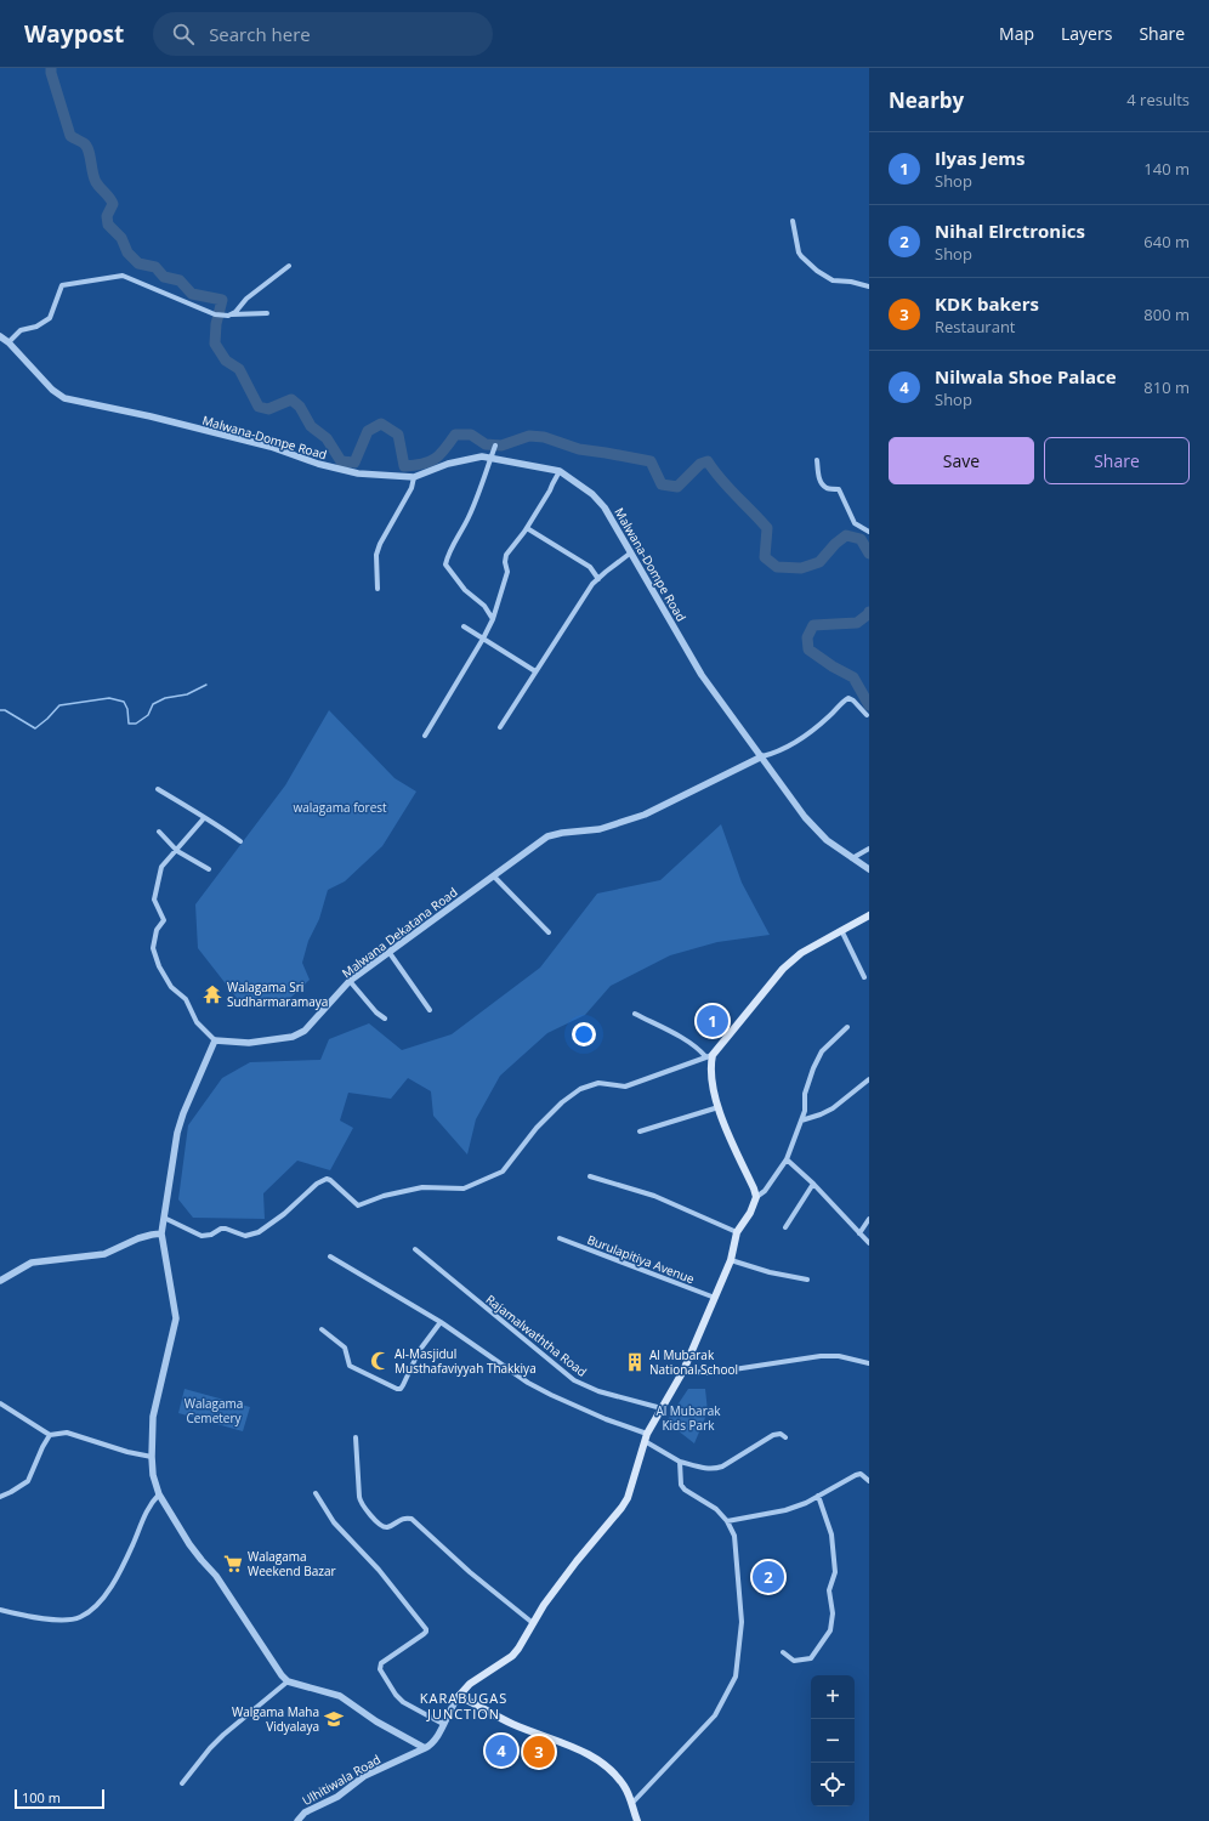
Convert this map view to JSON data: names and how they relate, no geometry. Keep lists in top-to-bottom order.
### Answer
{
  "streets": {
    "street": [
      "Malwana-Dompe Road",
      "Malwana Dekatana Road",
      "Burulapitiya Avenue",
      "Rajamalwaththa Road",
      "Ulhitiwala Road"
    ]
  },
  "crossings": [
    ["Malwana-Dompe Road", "Malwana Dekatana Road"]
  ],
  "districts": ["KARABUGAS JUNCTION"],
  "parks": ["walagama forest", "Walagama Cemetery", "Al Mubarak Kids Park"],
  "places": {
    "temple": ["Walagama Sri Sudharmaramaya"],
    "mosque": ["Al-Masjidul Musthafaviyyah Thakkiya"],
    "building": ["Al Mubarak National School"],
    "supermarket": ["Walagama Weekend Bazar"],
    "school or university": ["Walgama Maha Vidyalaya"]
  },
  "scale_bar": "100 m",
  "page": {
    "header": "Waypost",
    "search": "Search here",
    "nav": ["Map", "Layers", "Share"],
    "heading": ["Nearby", "4 results"],
    "list": [
      {
        "mark": "1",
        "name": "Ilyas Jems",
        "note": "Shop",
        "value": "140 m"
      },
      {
        "mark": "2",
        "name": "Nihal Elrctronics",
        "note": "Shop",
        "value": "640 m"
      },
      {
        "mark": "3",
        "name": "KDK bakers",
        "note": "Restaurant",
        "value": "800 m"
      },
      {
        "mark": "4",
        "name": "Nilwala Shoe Palace",
        "note": "Shop",
        "value": "810 m"
      }
    ],
    "buttons": ["Save", "Share"],
    "pins": [
      "1",
      "2",
      "4",
      "3"
    ],
    "map_buttons": ["+", "−"],
    "scale": "100 m"
  }
}
